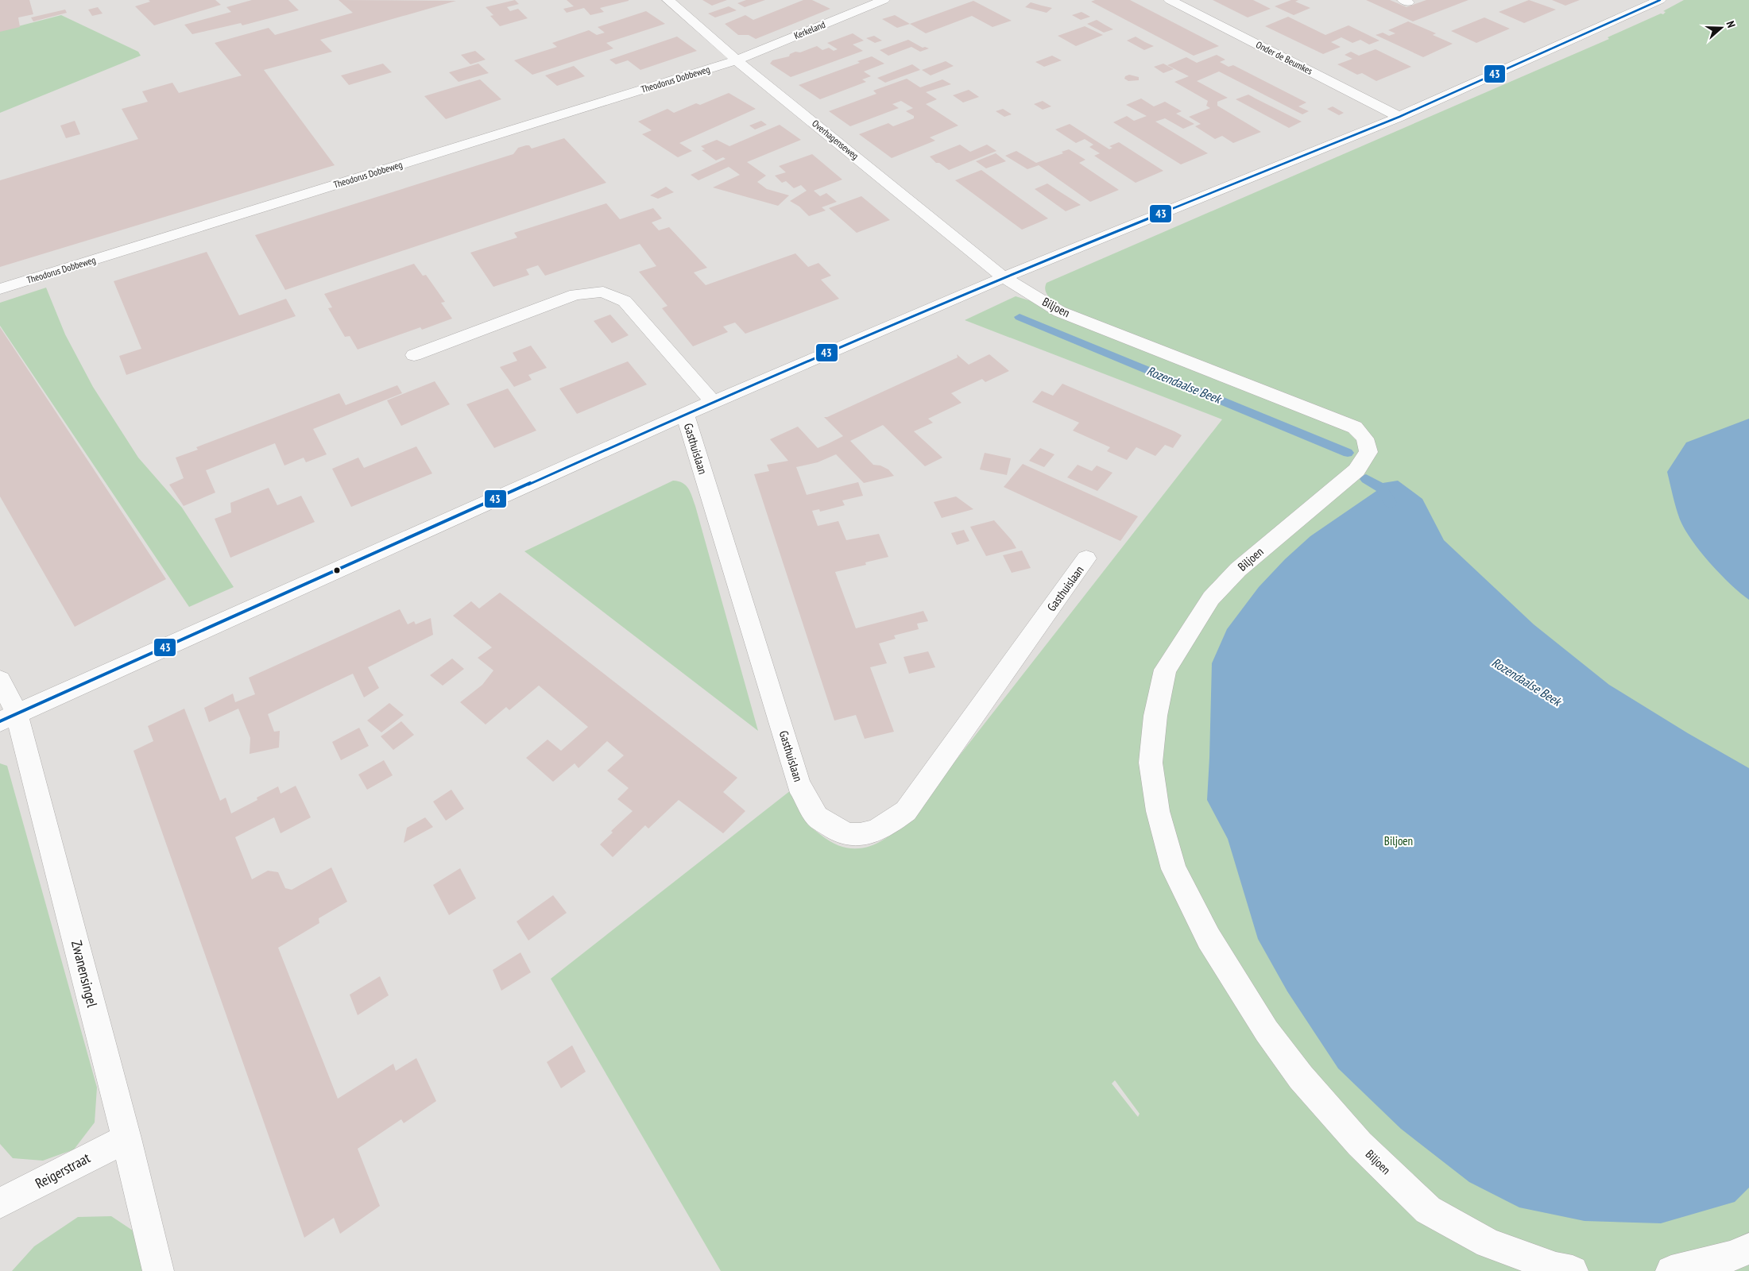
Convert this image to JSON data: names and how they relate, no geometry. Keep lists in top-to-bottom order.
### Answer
{
  "streets": {
    "street": [
      "Kerkeland",
      "Onder de Beumkes",
      "Theodorus Dobbeweg",
      "Overhagenseweg",
      "Biljoen",
      "Gasthuislaan",
      "Zwanensingel",
      "Reigerstraat"
    ]
  },
  "crossings": [
    ["Kerkeland", "Theodorus Dobbeweg"],
    ["Kerkeland", "Overhagenseweg"],
    ["Onder de Beumkes", "Gasthuislaan"],
    ["Theodorus Dobbeweg", "Overhagenseweg"],
    ["Overhagenseweg", "Biljoen"],
    ["Overhagenseweg", "Gasthuislaan"],
    ["Biljoen", "Gasthuislaan"],
    ["Gasthuislaan", "Zwanensingel"],
    ["Zwanensingel", "Reigerstraat"]
  ],
  "water": ["Rozendaalse Beek"],
  "parks": ["Biljoen"],
  "lines": ["transit line 43"],
  "north": "right"
}
